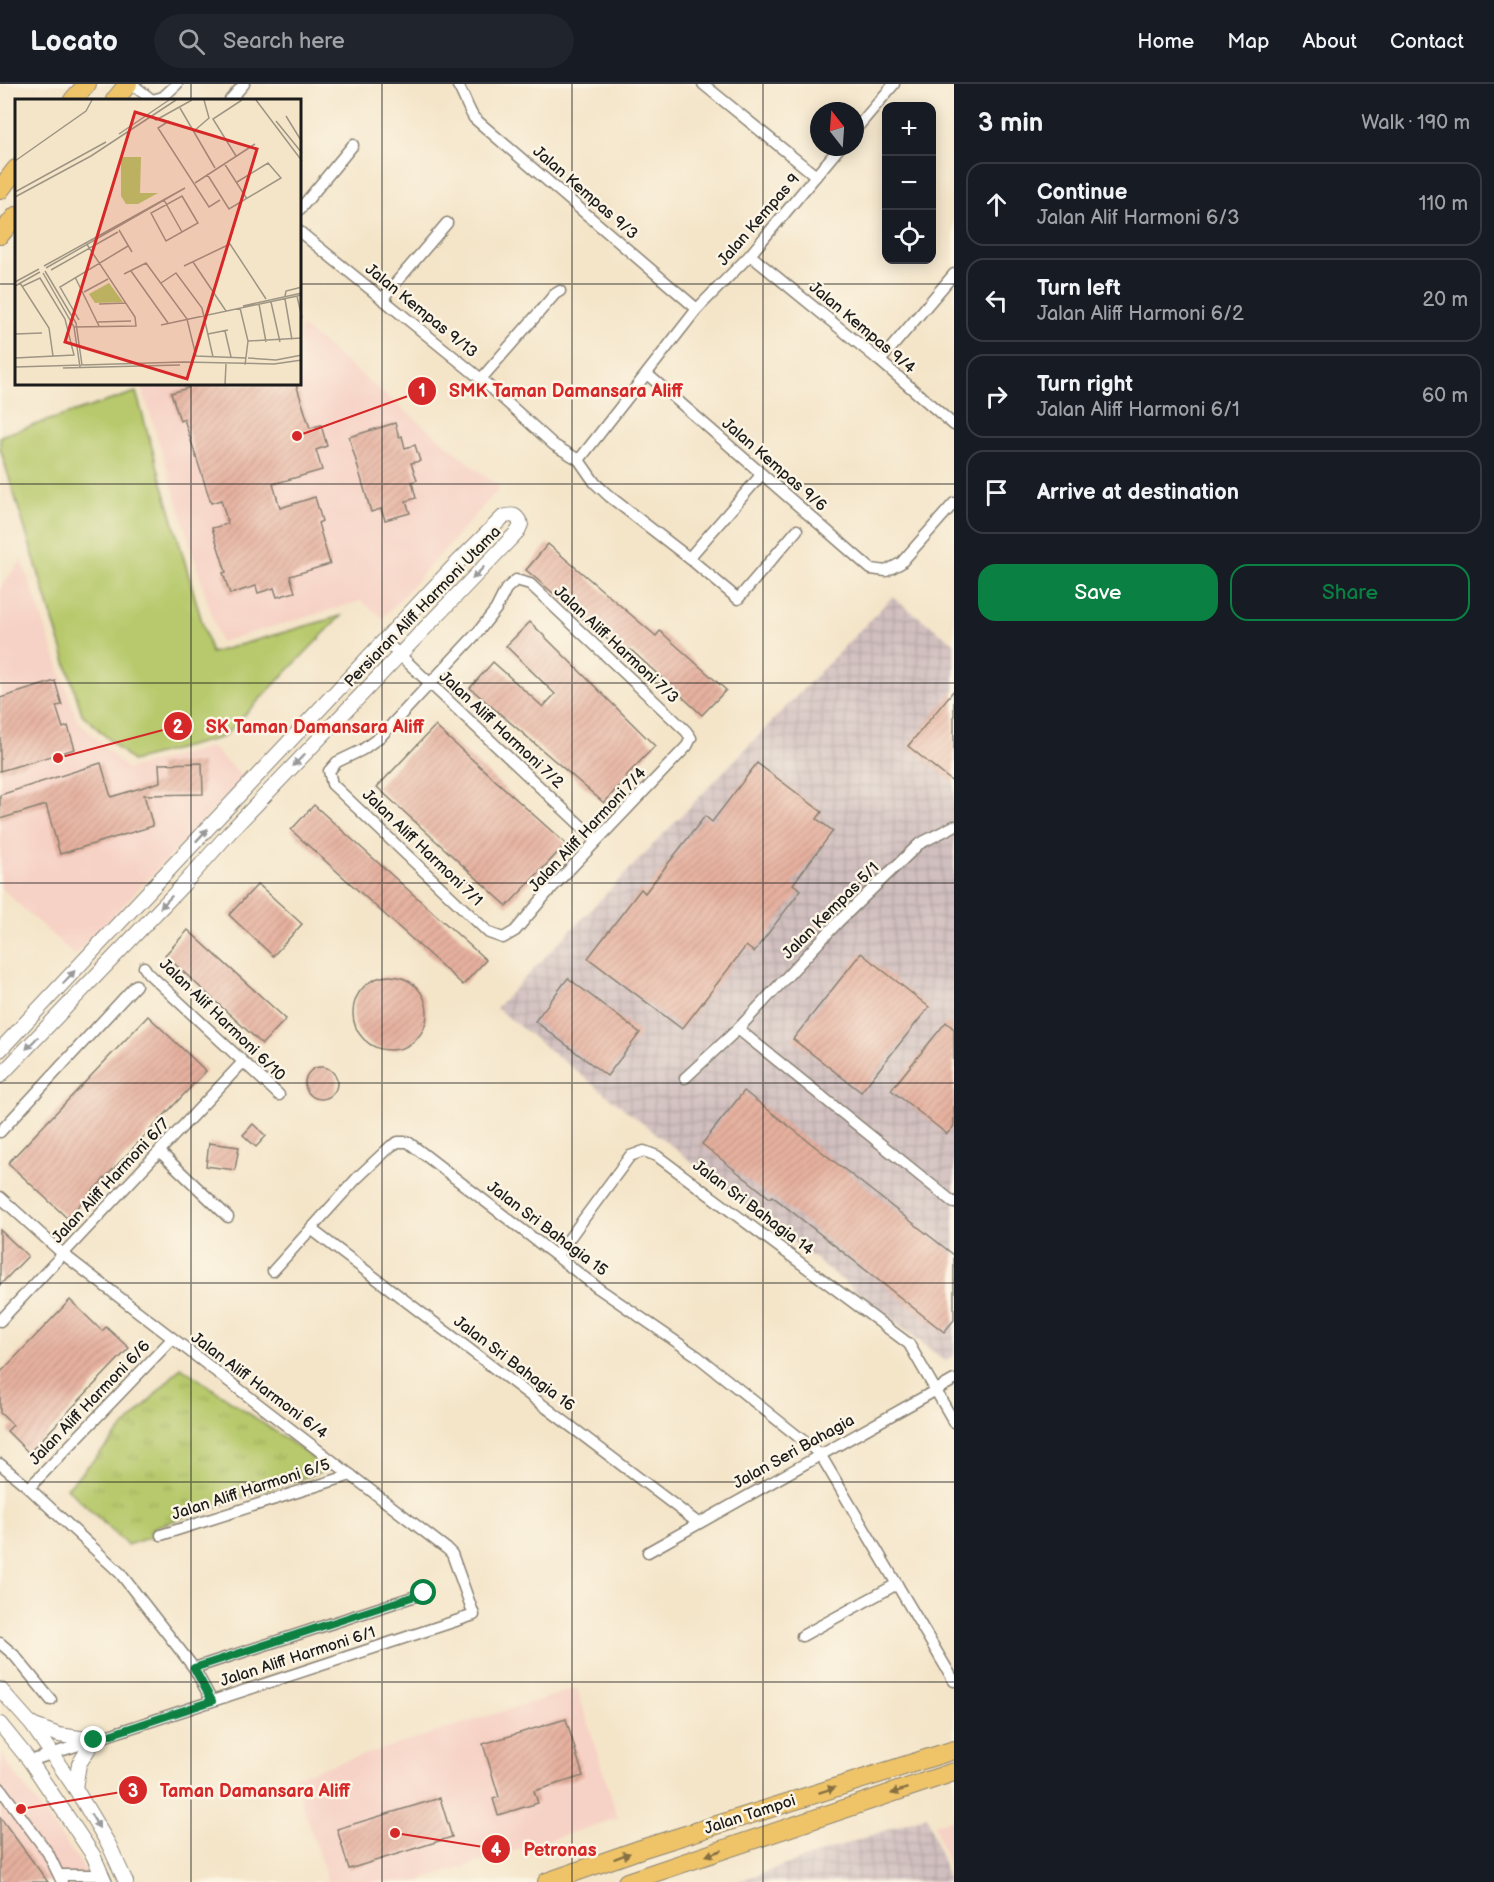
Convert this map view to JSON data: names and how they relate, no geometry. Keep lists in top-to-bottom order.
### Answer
{
  "streets": {
    "main road": ["Jalan Tampoi"],
    "street": [
      "Jalan Kempas 9/3",
      "Jalan Kempas 9",
      "Jalan Kempas 9/13",
      "Jalan Kempas 9/4",
      "Jalan Kempas 9/6",
      "Persiaran Aliff Harmoni Utama",
      "Jalan Aliff Harmoni 7/3",
      "Jalan Aliff Harmoni 7/2",
      "Jalan Aliff Harmoni 7/4",
      "Jalan Aliff Harmoni 7/1",
      "Jalan Kempas 5/1",
      "Jalan Alif Harmoni 6/10",
      "Jalan Aliff Harmoni 6/7",
      "Jalan Sri Bahagia 14",
      "Jalan Sri Bahagia 15",
      "Jalan Sri Bahagia 16",
      "Jalan Aliff Harmoni 6/4",
      "Jalan Aliff Harmoni 6/6",
      "Jalan Seri Bahagia",
      "Jalan Aliff Harmoni 6/5",
      "Jalan Aliff Harmoni 6/1"
    ]
  },
  "crossings": [
    ["Jalan Kempas 9/3", "Jalan Kempas 9"],
    ["Jalan Kempas 9", "Jalan Kempas 9/13"],
    ["Jalan Kempas 9", "Jalan Kempas 9/4"],
    ["Jalan Kempas 9", "Jalan Kempas 9/6"],
    ["Persiaran Aliff Harmoni Utama", "Jalan Aliff Harmoni 7/2"],
    ["Jalan Aliff Harmoni 7/3", "Jalan Aliff Harmoni 7/2"],
    ["Jalan Aliff Harmoni 7/3", "Jalan Aliff Harmoni 7/4"],
    ["Jalan Aliff Harmoni 7/3", "Jalan Aliff Harmoni 7/1"],
    ["Jalan Aliff Harmoni 7/2", "Jalan Aliff Harmoni 7/4"],
    ["Jalan Aliff Harmoni 7/2", "Jalan Aliff Harmoni 7/1"],
    ["Jalan Aliff Harmoni 7/4", "Jalan Aliff Harmoni 7/1"],
    ["Jalan Alif Harmoni 6/10", "Jalan Aliff Harmoni 6/7"],
    ["Jalan Aliff Harmoni 6/7", "Jalan Aliff Harmoni 6/4"],
    ["Jalan Sri Bahagia 14", "Jalan Sri Bahagia 15"],
    ["Jalan Sri Bahagia 14", "Jalan Seri Bahagia"],
    ["Jalan Sri Bahagia 15", "Jalan Sri Bahagia 16"],
    ["Jalan Sri Bahagia 15", "Jalan Seri Bahagia"],
    ["Jalan Sri Bahagia 16", "Jalan Seri Bahagia"],
    ["Jalan Aliff Harmoni 6/4", "Jalan Aliff Harmoni 6/6"],
    ["Jalan Aliff Harmoni 6/4", "Jalan Aliff Harmoni 6/5"],
    ["Jalan Aliff Harmoni 6/4", "Jalan Aliff Harmoni 6/1"]
  ],
  "places": [
    "SMK Taman Damansara Aliff",
    "SK Taman Damansara Aliff",
    "Taman Damansara Aliff",
    "Petronas"
  ],
  "north": "top",
  "page": {
    "header": "Locato",
    "search": "Search here",
    "nav": [
      "Home",
      "Map",
      "About",
      "Contact"
    ],
    "heading": ["3 min", "Walk · 190 m"],
    "map_buttons": ["+", "−"],
    "list": [
      ["Continue", "Jalan Alif Harmoni 6/3", "110 m"],
      ["Turn left", "Jalan Aliff Harmoni 6/2", "20 m"],
      ["Turn right", "Jalan Aliff Harmoni 6/1", "60 m"],
      "Arrive at destination"
    ],
    "buttons": ["Save", "Share"]
  }
}
